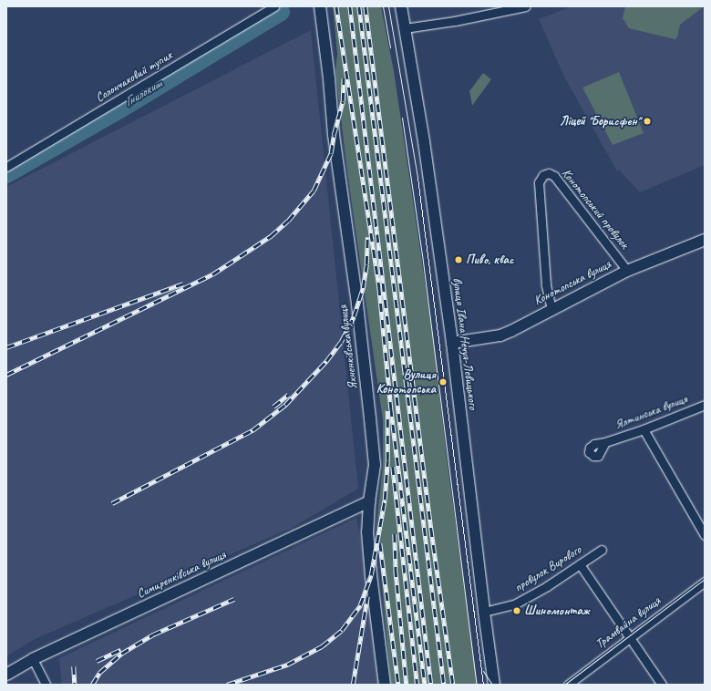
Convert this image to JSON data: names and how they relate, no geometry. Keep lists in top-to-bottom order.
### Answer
{
  "streets": {
    "main road": [
      "Конотопська вулиця",
      "вулиця Івана Нечуя-Левицького",
      "Яхненківська вулиця",
      "Симиренківська вулиця"
    ],
    "street": [
      "Солончаковий тупик",
      "Конотопський провулок",
      "Ялтинська вулиця",
      "провулок Вирового",
      "Трамвайна вулиця"
    ]
  },
  "crossings": [
    ["Конотопський провулок", "Конотопська вулиця"],
    ["Конотопська вулиця", "вулиця Івана Нечуя-Левицького"],
    ["вулиця Івана Нечуя-Левицького", "провулок Вирового"],
    ["Яхненківська вулиця", "Симиренківська вулиця"]
  ],
  "water": ["Гнилокиш"],
  "places": [
    "Ліцей \"Борисфен\"",
    "Пиво, квас",
    "Вулиця Конотопська",
    "Шиномонтаж"
  ]
}
